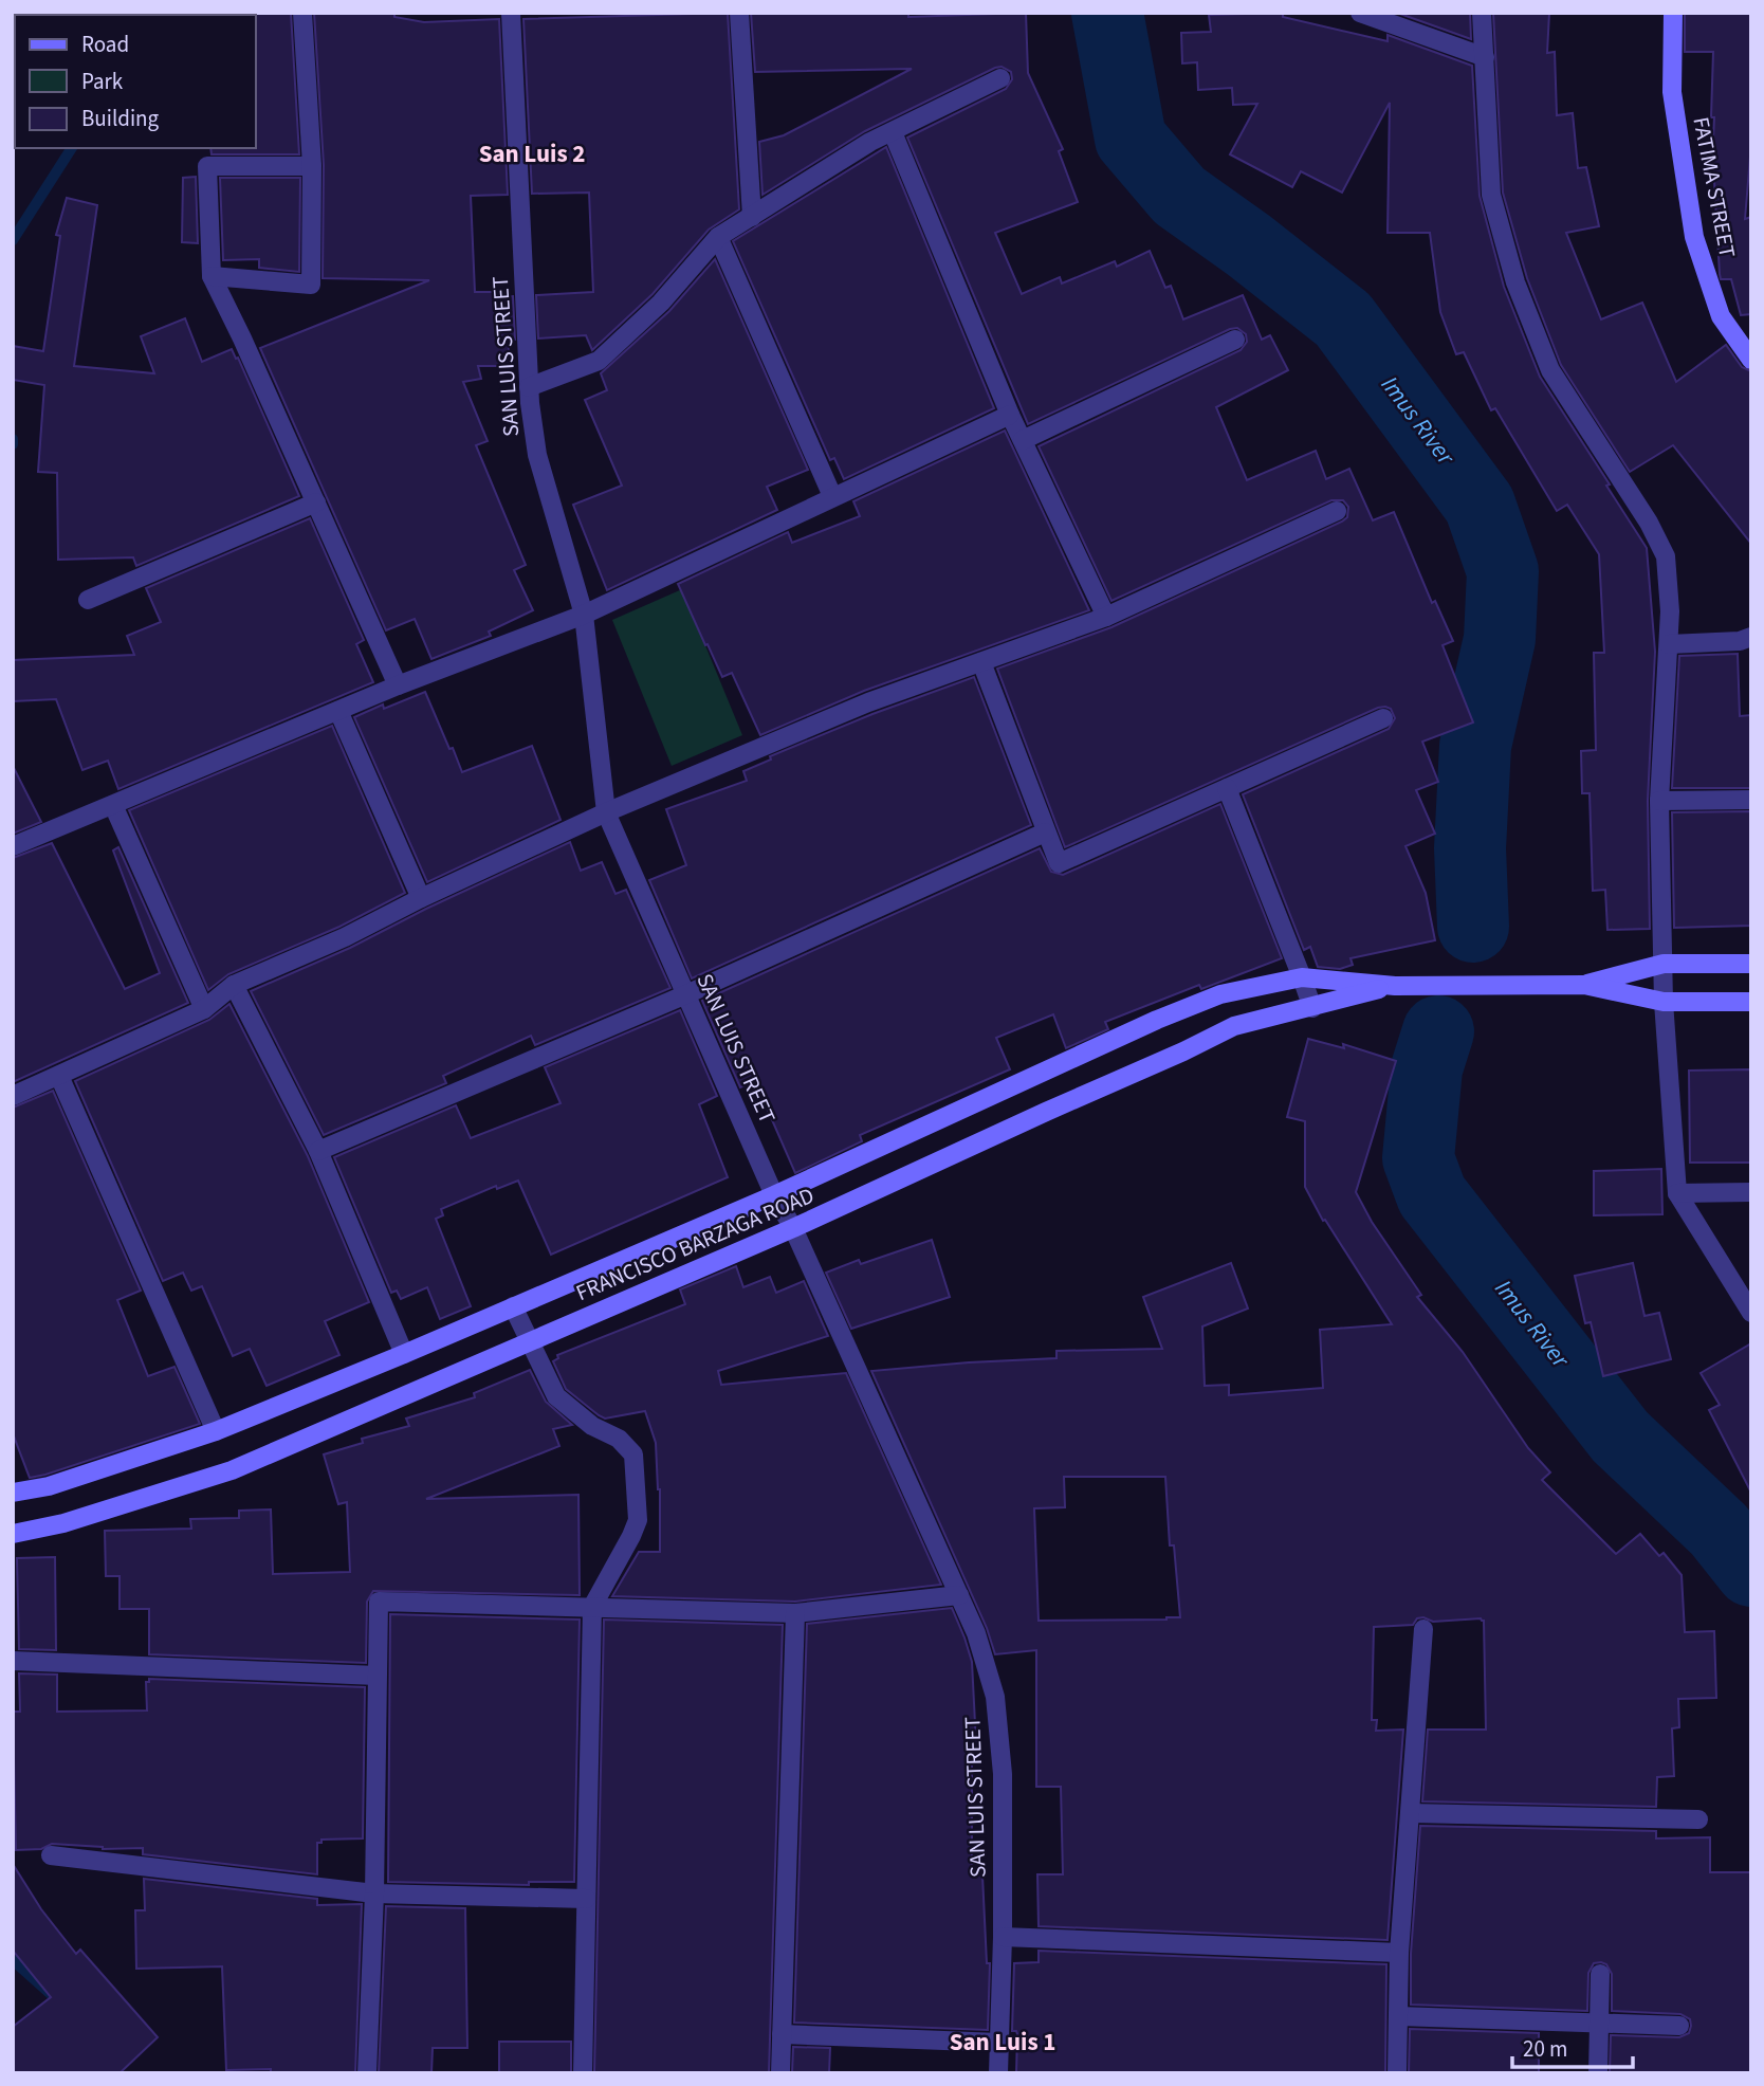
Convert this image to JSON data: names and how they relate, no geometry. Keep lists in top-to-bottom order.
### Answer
{
  "streets": {
    "street": ["FATIMA STREET", "SAN LUIS STREET", "FRANCISCO BARZAGA ROAD"]
  },
  "crossings": [
    ["SAN LUIS STREET", "FRANCISCO BARZAGA ROAD"]
  ],
  "districts": ["San Luis 2", "San Luis 1"],
  "water": ["Imus River"],
  "legend": ["Road", "Park", "Building"],
  "scale_bar": "20 m"
}
